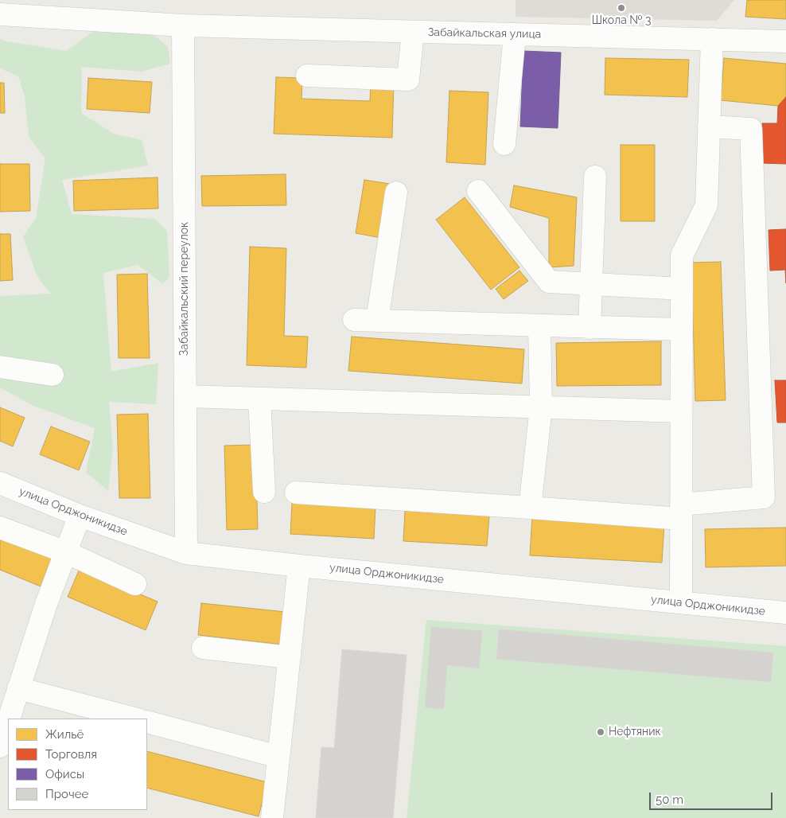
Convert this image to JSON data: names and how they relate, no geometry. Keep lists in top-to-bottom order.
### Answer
{
  "streets": {
    "street": ["Забайкальская улица", "Забайкальский переулок", "улица Орджоникидзе"]
  },
  "crossings": [
    ["Забайкальская улица", "Забайкальский переулок"],
    ["Забайкальский переулок", "улица Орджоникидзе"]
  ],
  "places": ["Школа № 3", "Нефтяник"],
  "legend": [
    "Жильё",
    "Торговля",
    "Офисы",
    "Прочее"
  ],
  "scale_bar": "50 m"
}
